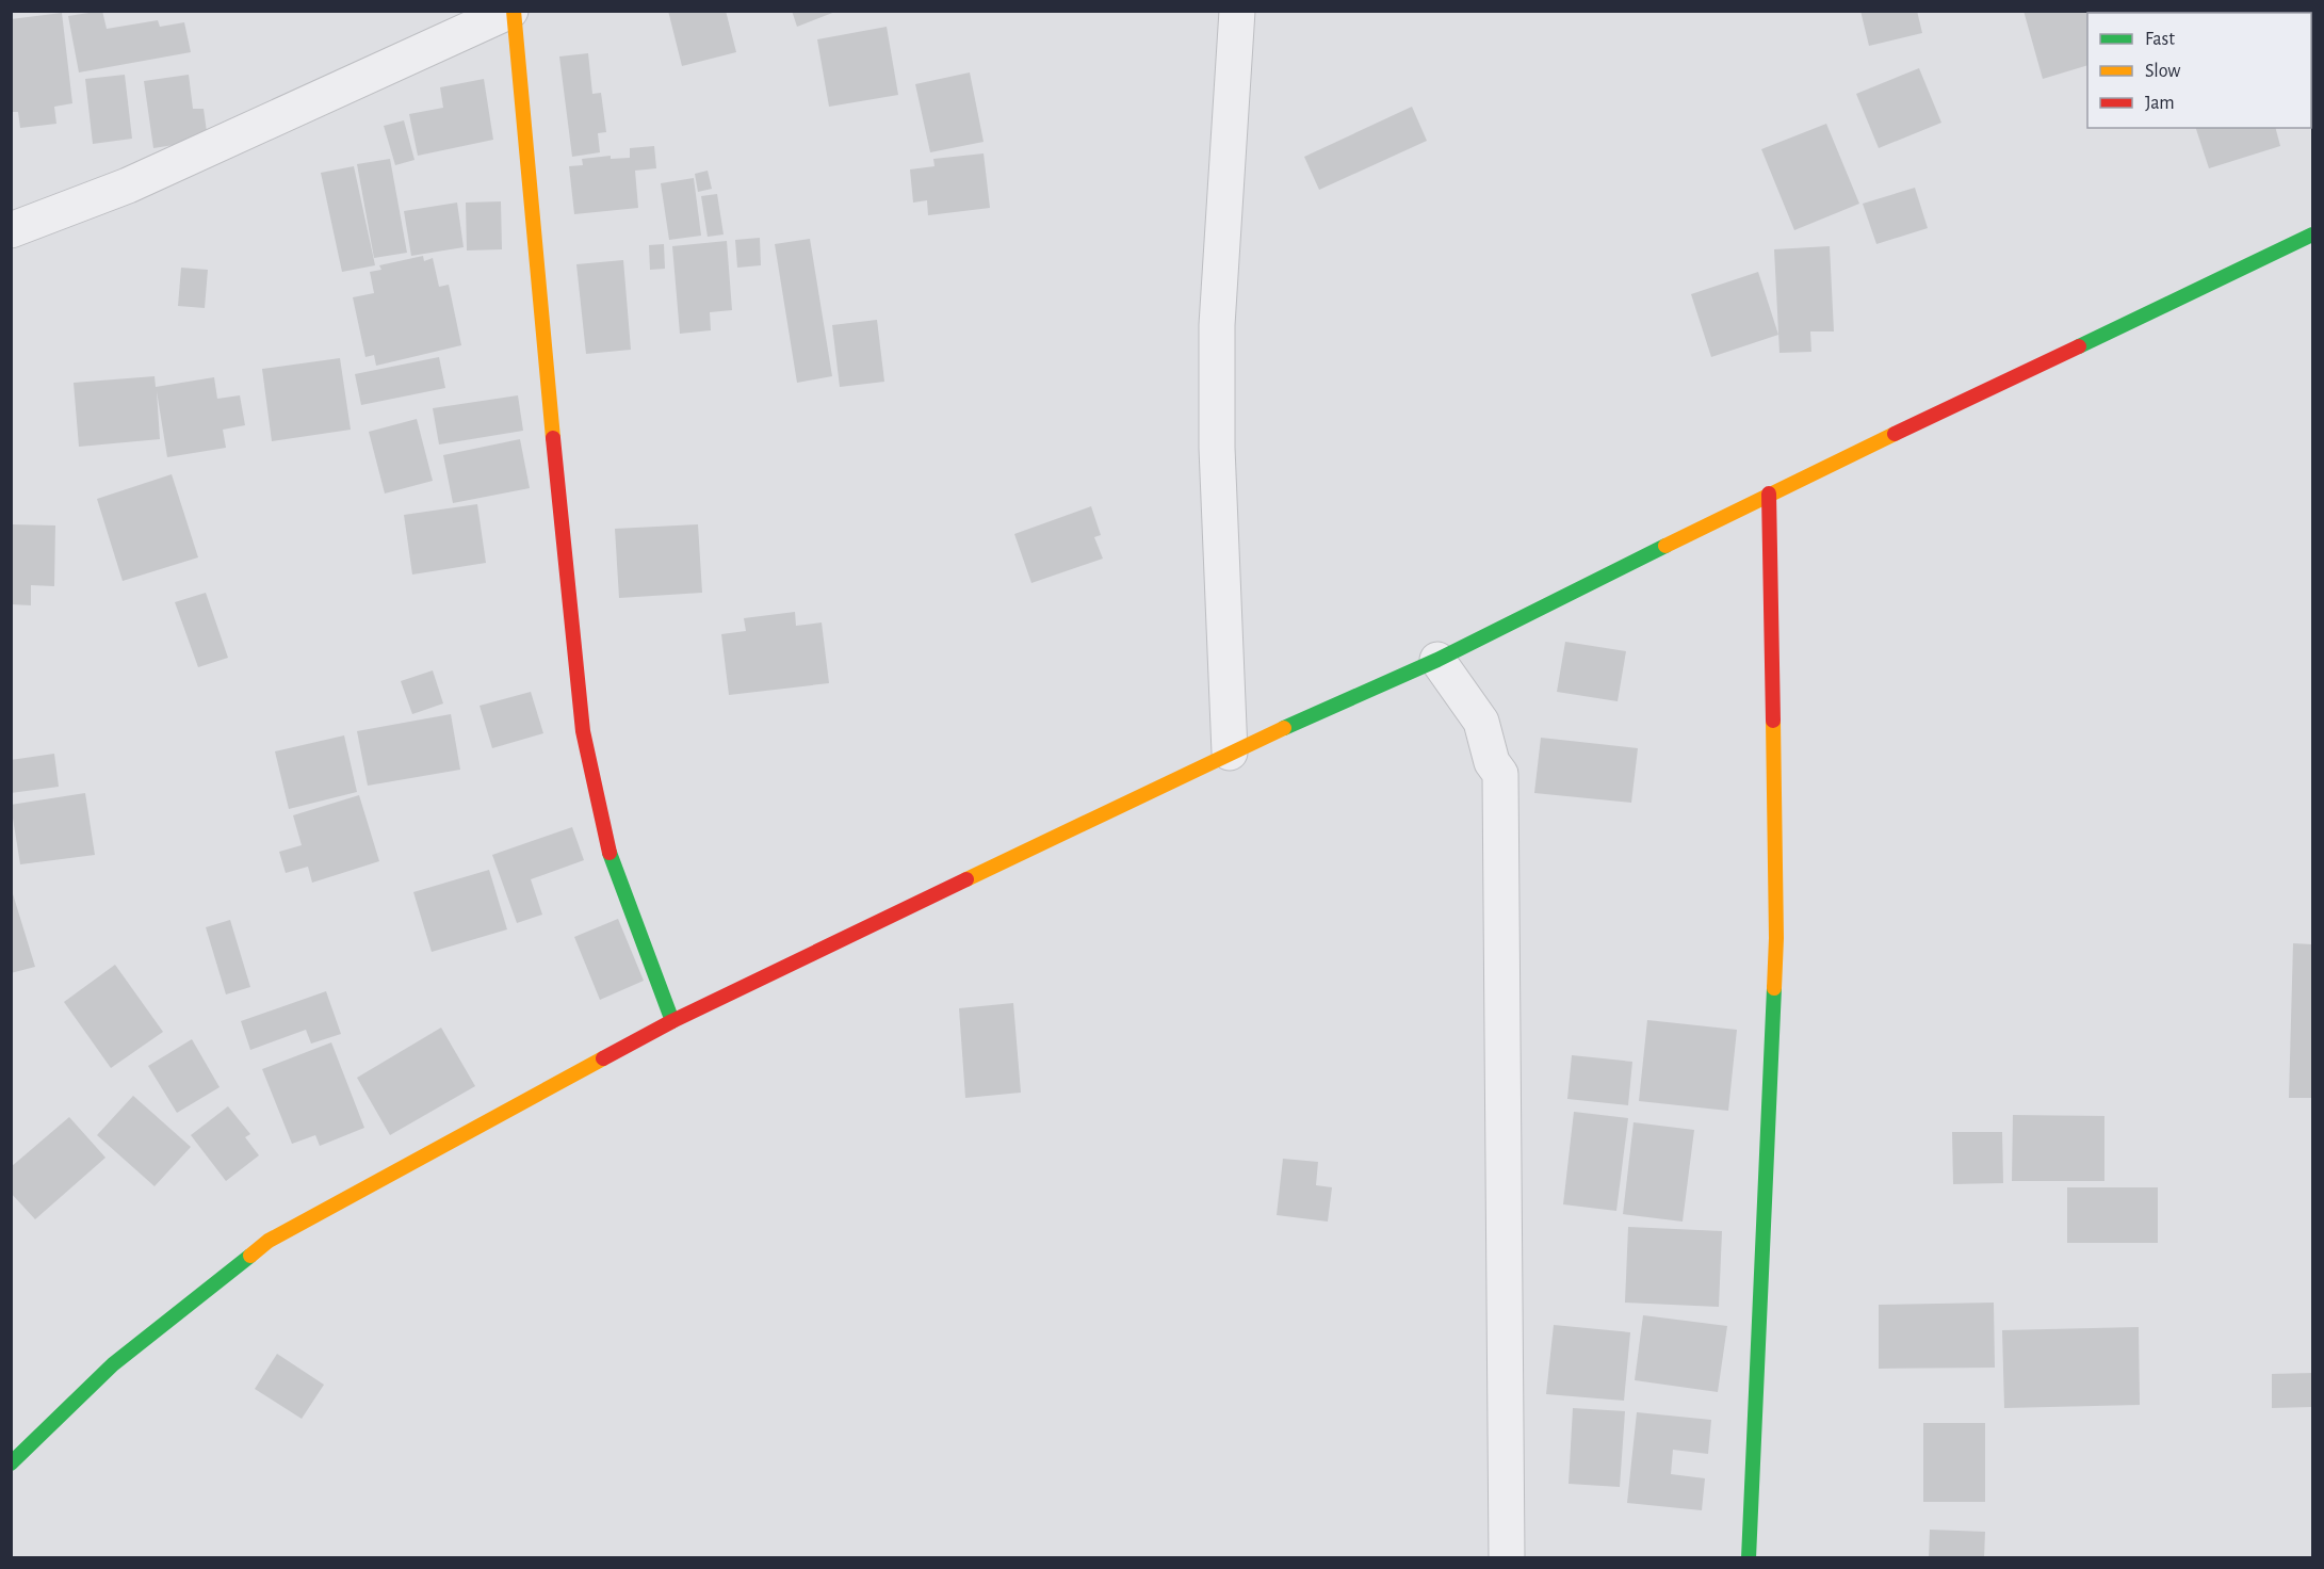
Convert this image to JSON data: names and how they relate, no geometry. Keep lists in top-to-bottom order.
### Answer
{
  "legend": ["Fast", "Slow", "Jam"]
}
